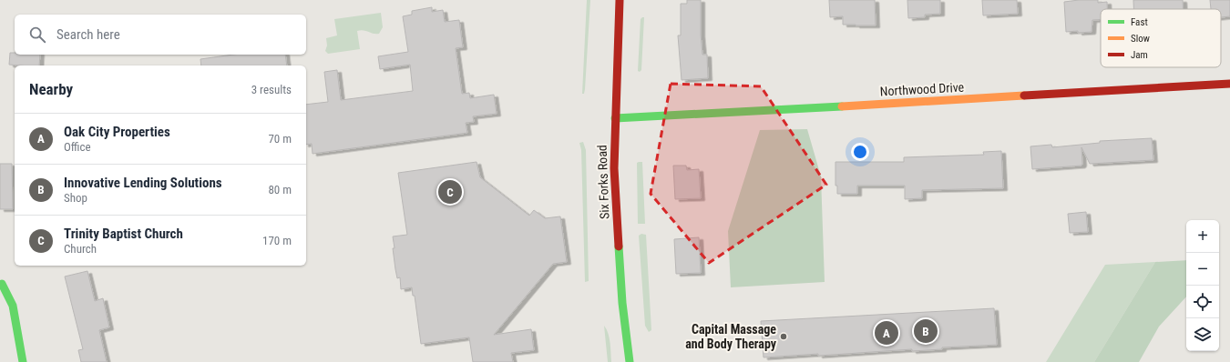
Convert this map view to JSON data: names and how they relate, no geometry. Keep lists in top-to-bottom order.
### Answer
{
  "streets": {
    "street": ["Northwood Drive", "Six Forks Road"]
  },
  "crossings": [
    ["Northwood Drive", "Six Forks Road"]
  ],
  "places": ["Capital Massage and Body Therapy"],
  "legend": ["Fast", "Slow", "Jam"],
  "page": {
    "search": "Search here",
    "heading": ["Nearby", "3 results"],
    "list": [
      {
        "mark": "A",
        "name": "Oak City Properties",
        "note": "Office",
        "value": "70 m"
      },
      {
        "mark": "B",
        "name": "Innovative Lending Solutions",
        "note": "Shop",
        "value": "80 m"
      },
      {
        "mark": "C",
        "name": "Trinity Baptist Church",
        "note": "Church",
        "value": "170 m"
      }
    ],
    "pins": ["C", "B", "A"],
    "map_buttons": ["+", "−"]
  }
}
